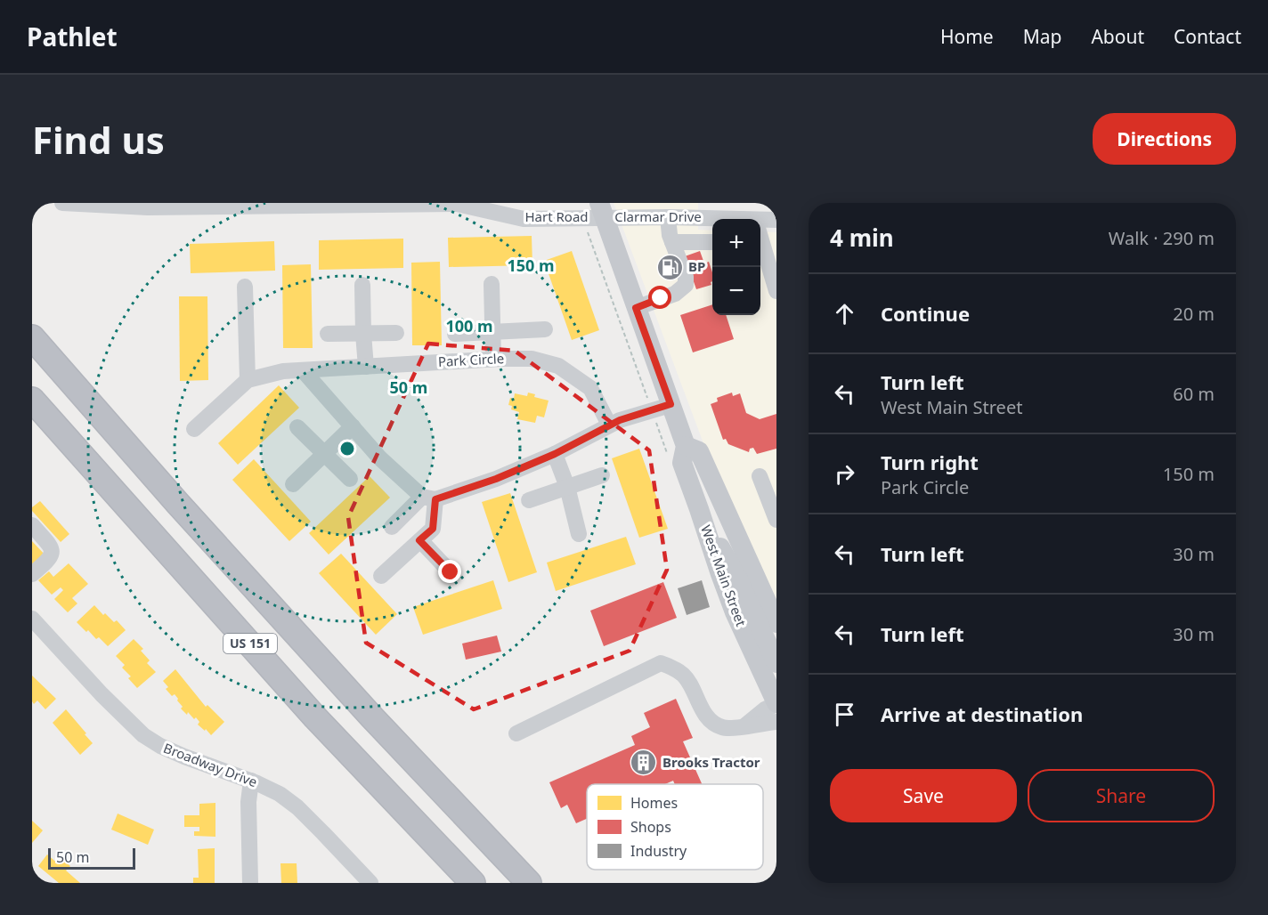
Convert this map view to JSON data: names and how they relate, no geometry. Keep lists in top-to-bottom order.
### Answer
{
  "streets": {
    "highway": ["US 151"],
    "main road": ["West Main Street"],
    "street": [
      "Hart Road",
      "Clarmar Drive",
      "Park Circle",
      "Broadway Drive"
    ]
  },
  "crossings": [
    ["Hart Road", "Clarmar Drive"],
    ["Hart Road", "West Main Street"],
    ["Clarmar Drive", "West Main Street"]
  ],
  "places": {
    "fuel station": ["BP"],
    "building": ["Brooks Tractor"]
  },
  "legend": ["Homes", "Shops", "Industry"],
  "scale_bar": "50 m",
  "page": {
    "header": "Pathlet",
    "nav": [
      "Home",
      "Map",
      "About",
      "Contact"
    ],
    "buttons": [
      "Directions",
      ["Save", "Share"]
    ],
    "title": "Find us",
    "heading": ["4 min", "Walk · 290 m"],
    "map_buttons": ["+", "−"],
    "list": [
      ["Continue", "20 m"],
      ["Turn left", "West Main Street", "60 m"],
      ["Turn right", "Park Circle", "150 m"],
      ["Turn left", "30 m"],
      ["Turn left", "30 m"],
      "Arrive at destination"
    ],
    "scale": "50 m"
  },
  "rings": ["150 m", "100 m", "50 m"]
}
